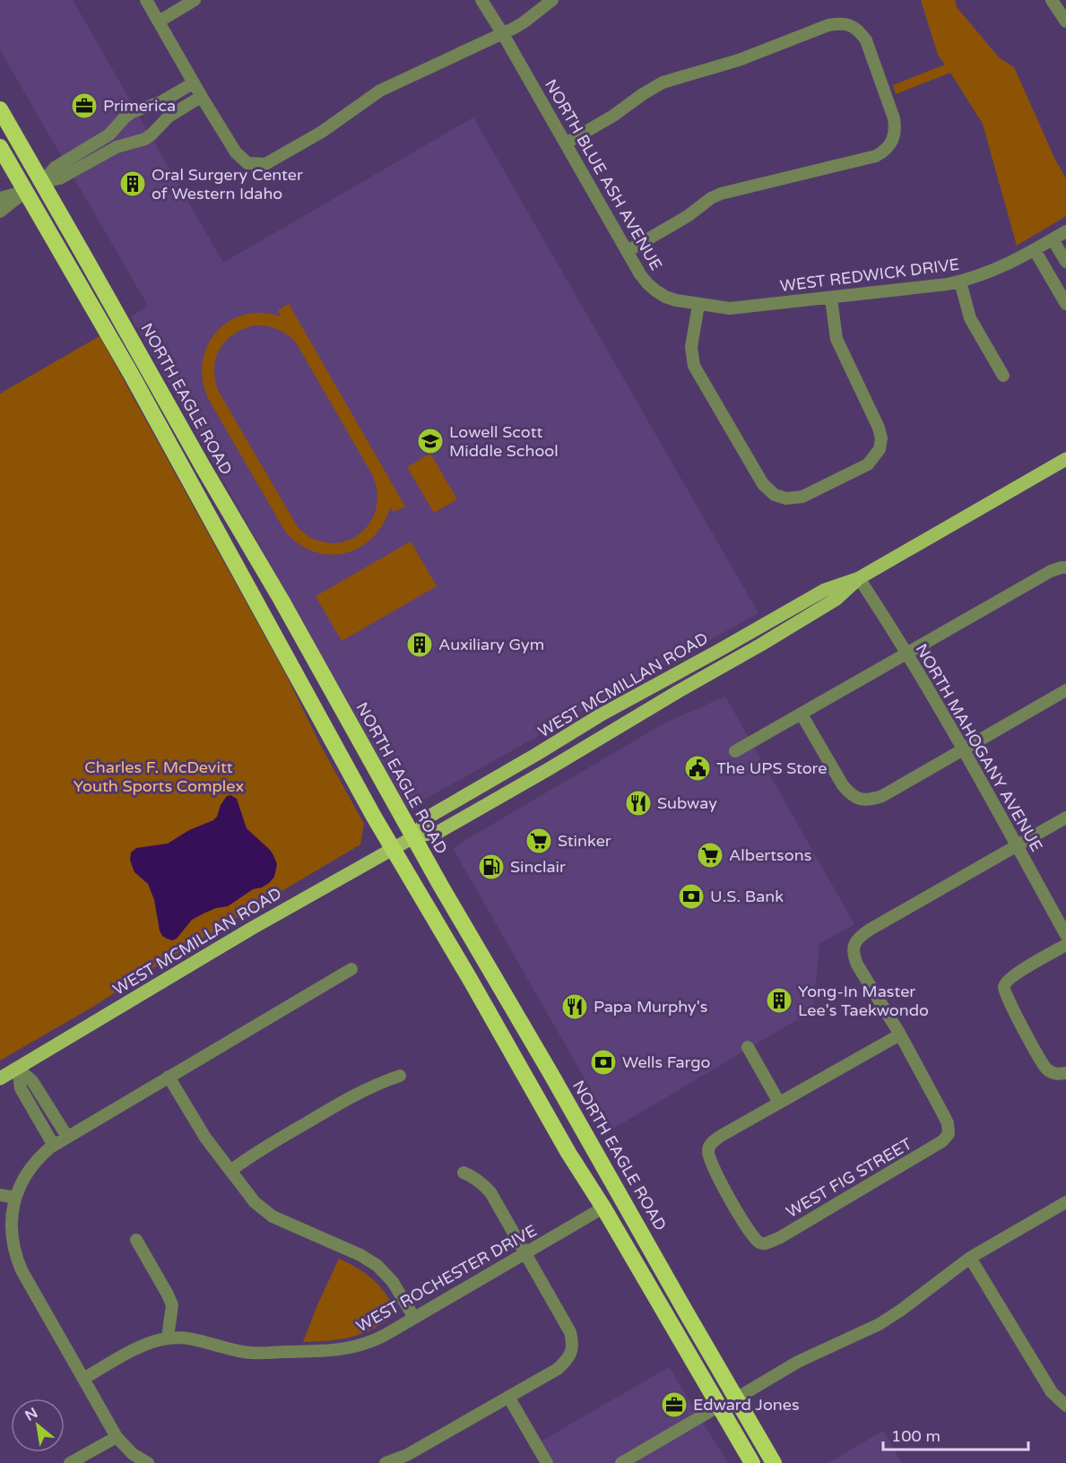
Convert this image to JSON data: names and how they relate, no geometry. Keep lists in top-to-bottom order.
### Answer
{
  "streets": {
    "highway": ["NORTH EAGLE ROAD"],
    "main road": ["WEST MCMILLAN ROAD"],
    "street": [
      "NORTH BLUE ASH AVENUE",
      "WEST REDWICK DRIVE",
      "NORTH MAHOGANY AVENUE",
      "WEST FIG STREET",
      "WEST ROCHESTER DRIVE"
    ]
  },
  "crossings": [
    ["NORTH BLUE ASH AVENUE", "WEST REDWICK DRIVE"],
    ["NORTH EAGLE ROAD", "WEST MCMILLAN ROAD"],
    ["WEST MCMILLAN ROAD", "NORTH MAHOGANY AVENUE"]
  ],
  "parks": ["Charles F. McDevitt Youth Sports Complex"],
  "places": {
    "office": ["Primerica", "Edward Jones"],
    "building": ["Oral Surgery Center of Western Idaho", "Auxiliary Gym", "Yong-In Master Lee's Taekwondo"],
    "school or university": ["Lowell Scott Middle School"],
    "public building": ["The UPS Store"],
    "restaurant": ["Subway", "Papa Murphy's"],
    "supermarket": ["Stinker", "Albertsons"],
    "fuel station": ["Sinclair"],
    "bank": ["U.S. Bank", "Wells Fargo"]
  },
  "scale_bar": "100 m",
  "north": "top left"
}
